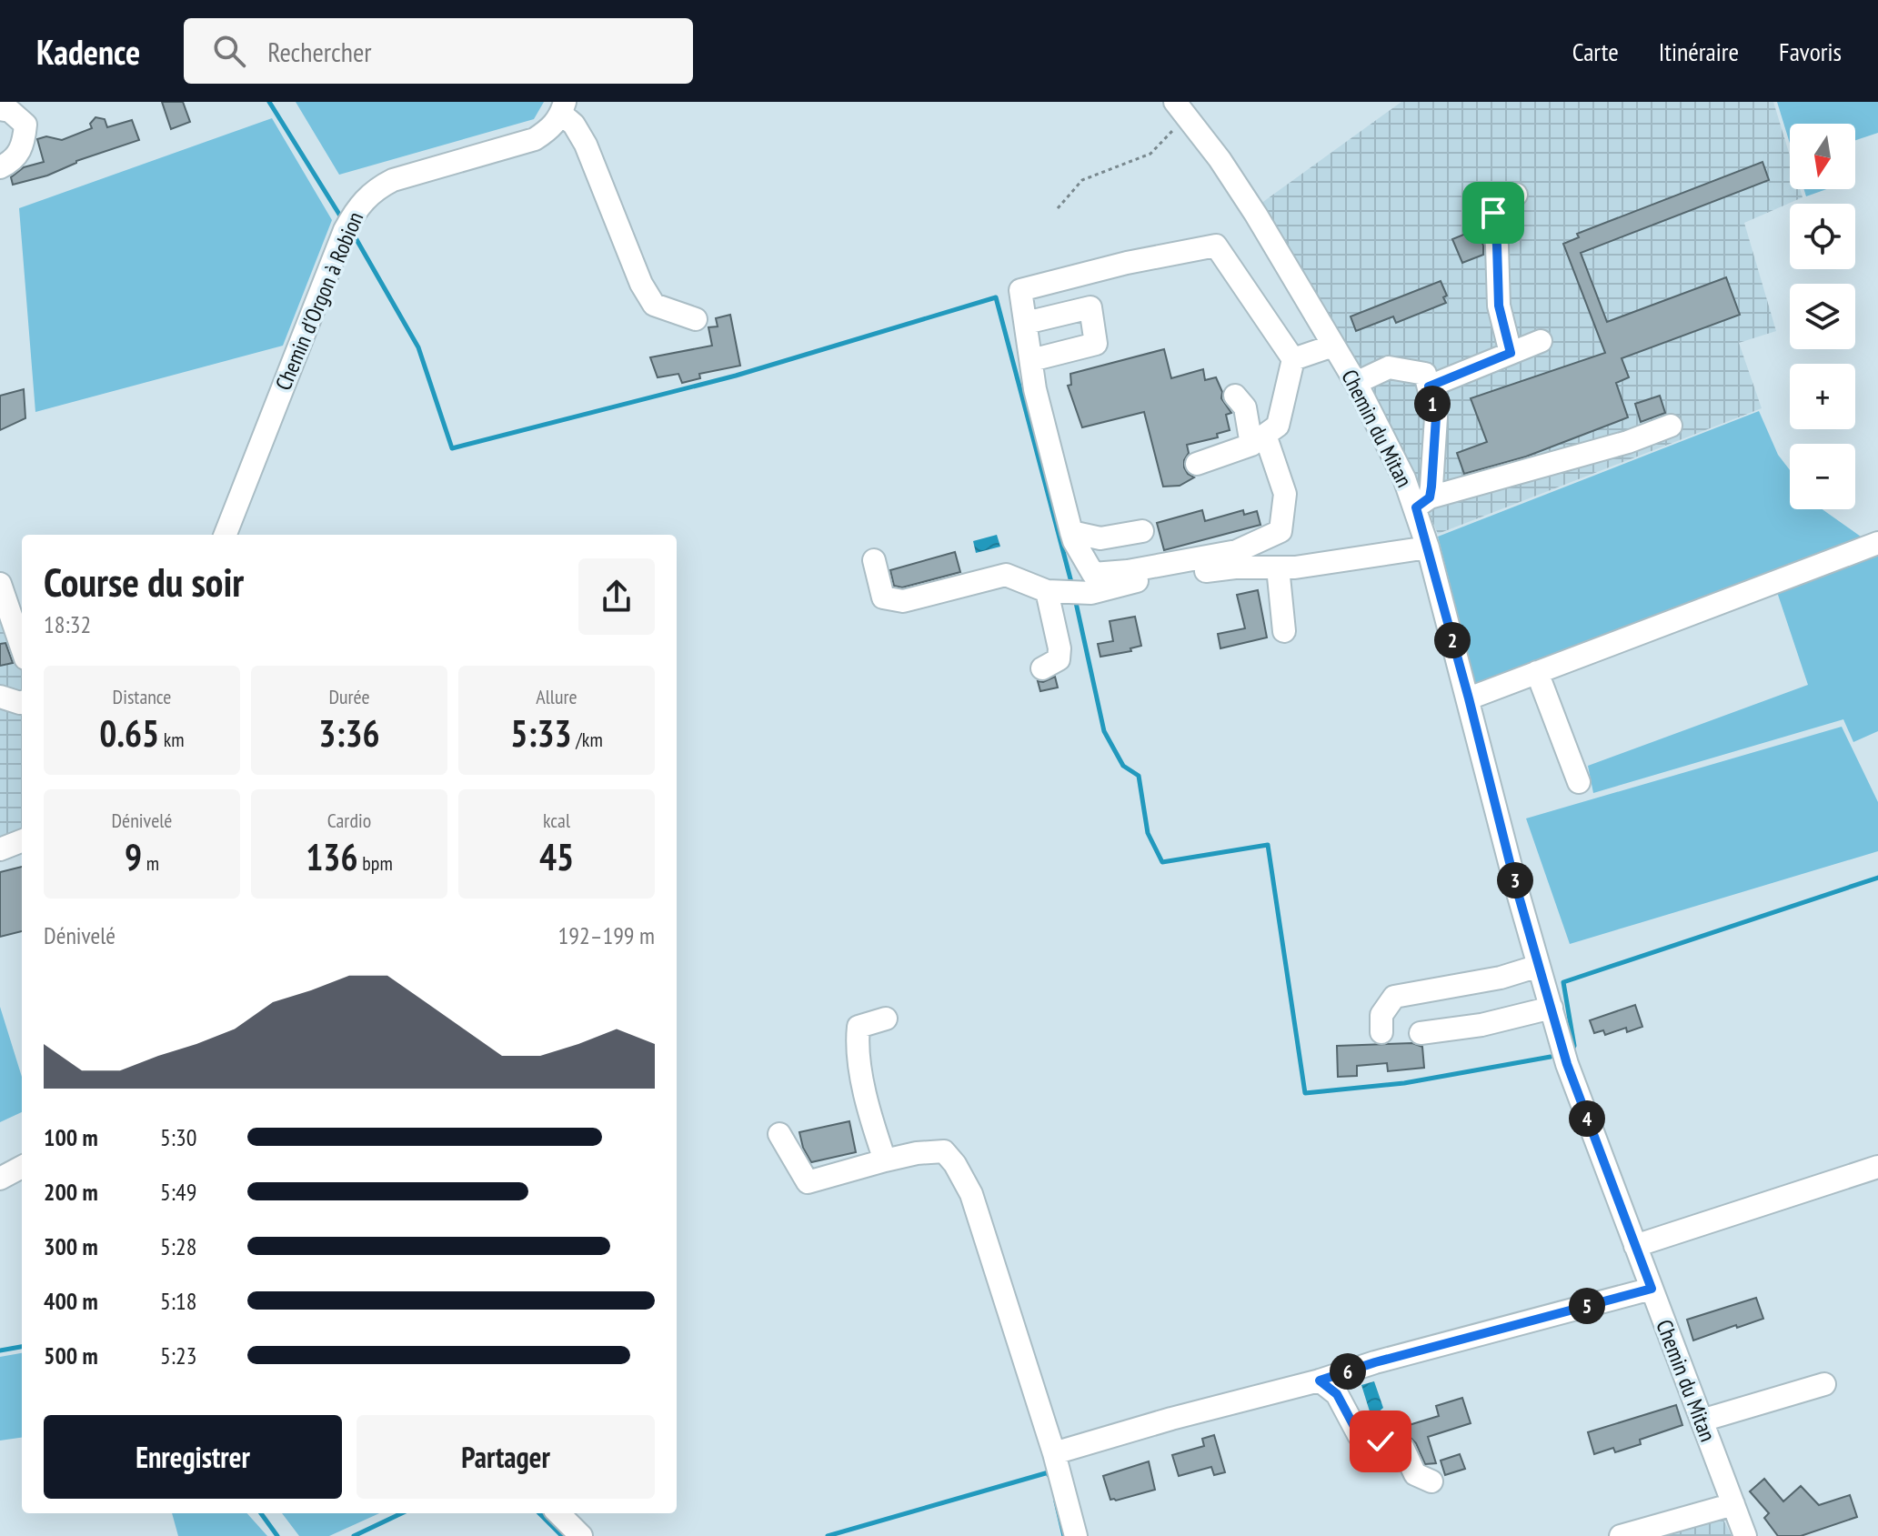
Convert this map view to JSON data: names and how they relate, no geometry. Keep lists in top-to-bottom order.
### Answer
{
  "streets": {
    "street": ["Chemin d'Orgon à Robion", "Chemin du Mitan"]
  },
  "north": "bottom",
  "page": {
    "header": "Kadence",
    "search": "Rechercher",
    "nav": ["Carte", "Itinéraire", "Favoris"],
    "map_buttons": ["+", "−"],
    "pins": [
      "1",
      "2",
      "3",
      "4",
      "5",
      "6"
    ],
    "heading": ["Course du soir", "18:32"],
    "stats": [
      ["Distance", "0.65 km"],
      ["Durée", "3:36"],
      ["Allure", "5:33 /km"],
      ["Dénivelé", "9 m"],
      ["Cardio", "136 bpm"],
      ["kcal", "45"]
    ],
    "chart": ["Dénivelé", "192–199 m"],
    "list": [
      {
        "name": "100 m",
        "note": "5:30"
      },
      {
        "name": "200 m",
        "note": "5:49"
      },
      {
        "name": "300 m",
        "note": "5:28"
      },
      {
        "name": "400 m",
        "note": "5:18"
      },
      {
        "name": "500 m",
        "note": "5:23"
      }
    ],
    "buttons": ["Enregistrer", "Partager"]
  }
}
